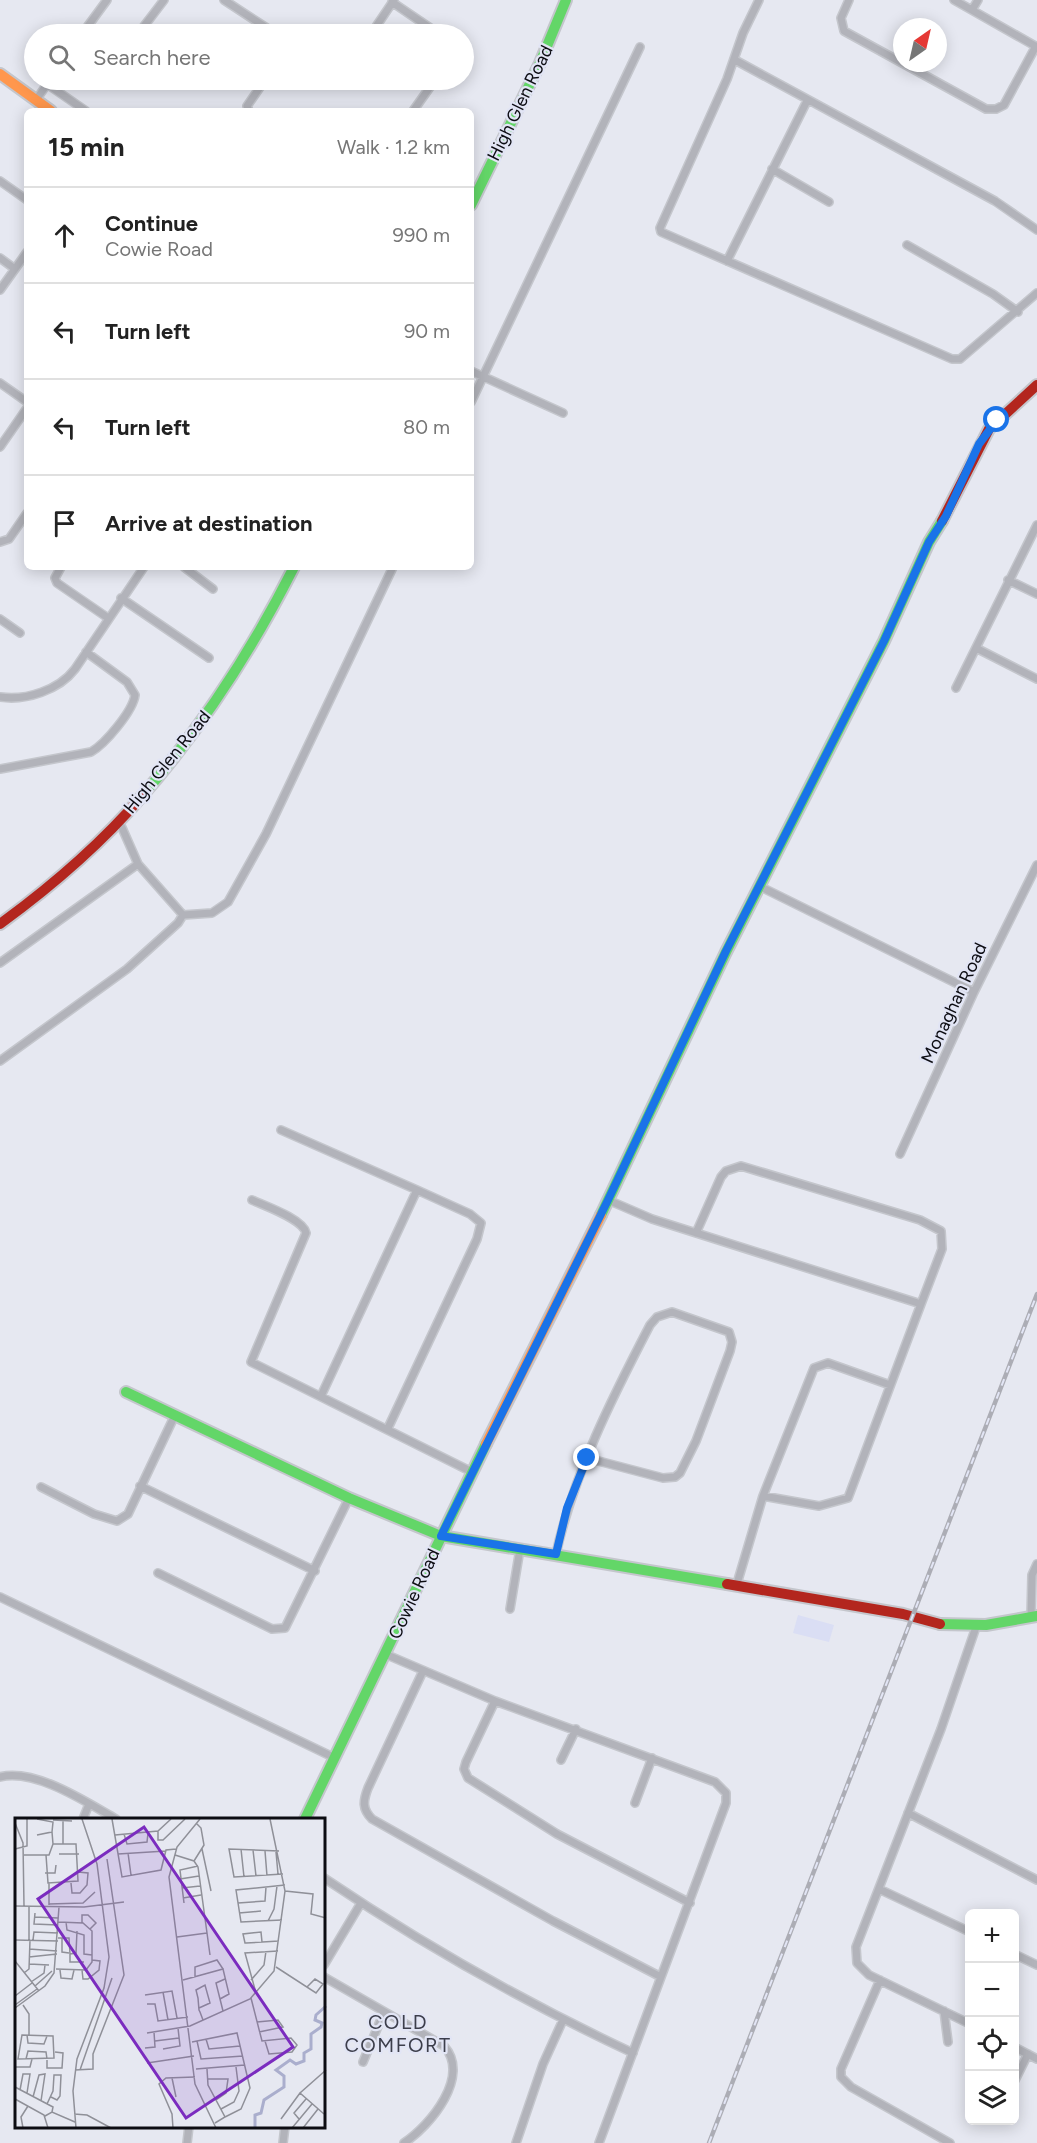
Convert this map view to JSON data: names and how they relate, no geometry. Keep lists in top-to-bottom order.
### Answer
{
  "streets": {
    "street": ["High Glen Road", "Monaghan Road", "Cowie Road"]
  },
  "districts": ["COLD COMFORT"],
  "north": "top right",
  "page": {
    "search": "Search here",
    "heading": ["15 min", "Walk · 1.2 km"],
    "list": [
      ["Continue", "Cowie Road", "990 m"],
      ["Turn left", "90 m"],
      ["Turn left", "80 m"],
      "Arrive at destination"
    ],
    "map_buttons": ["+", "−"]
  }
}
